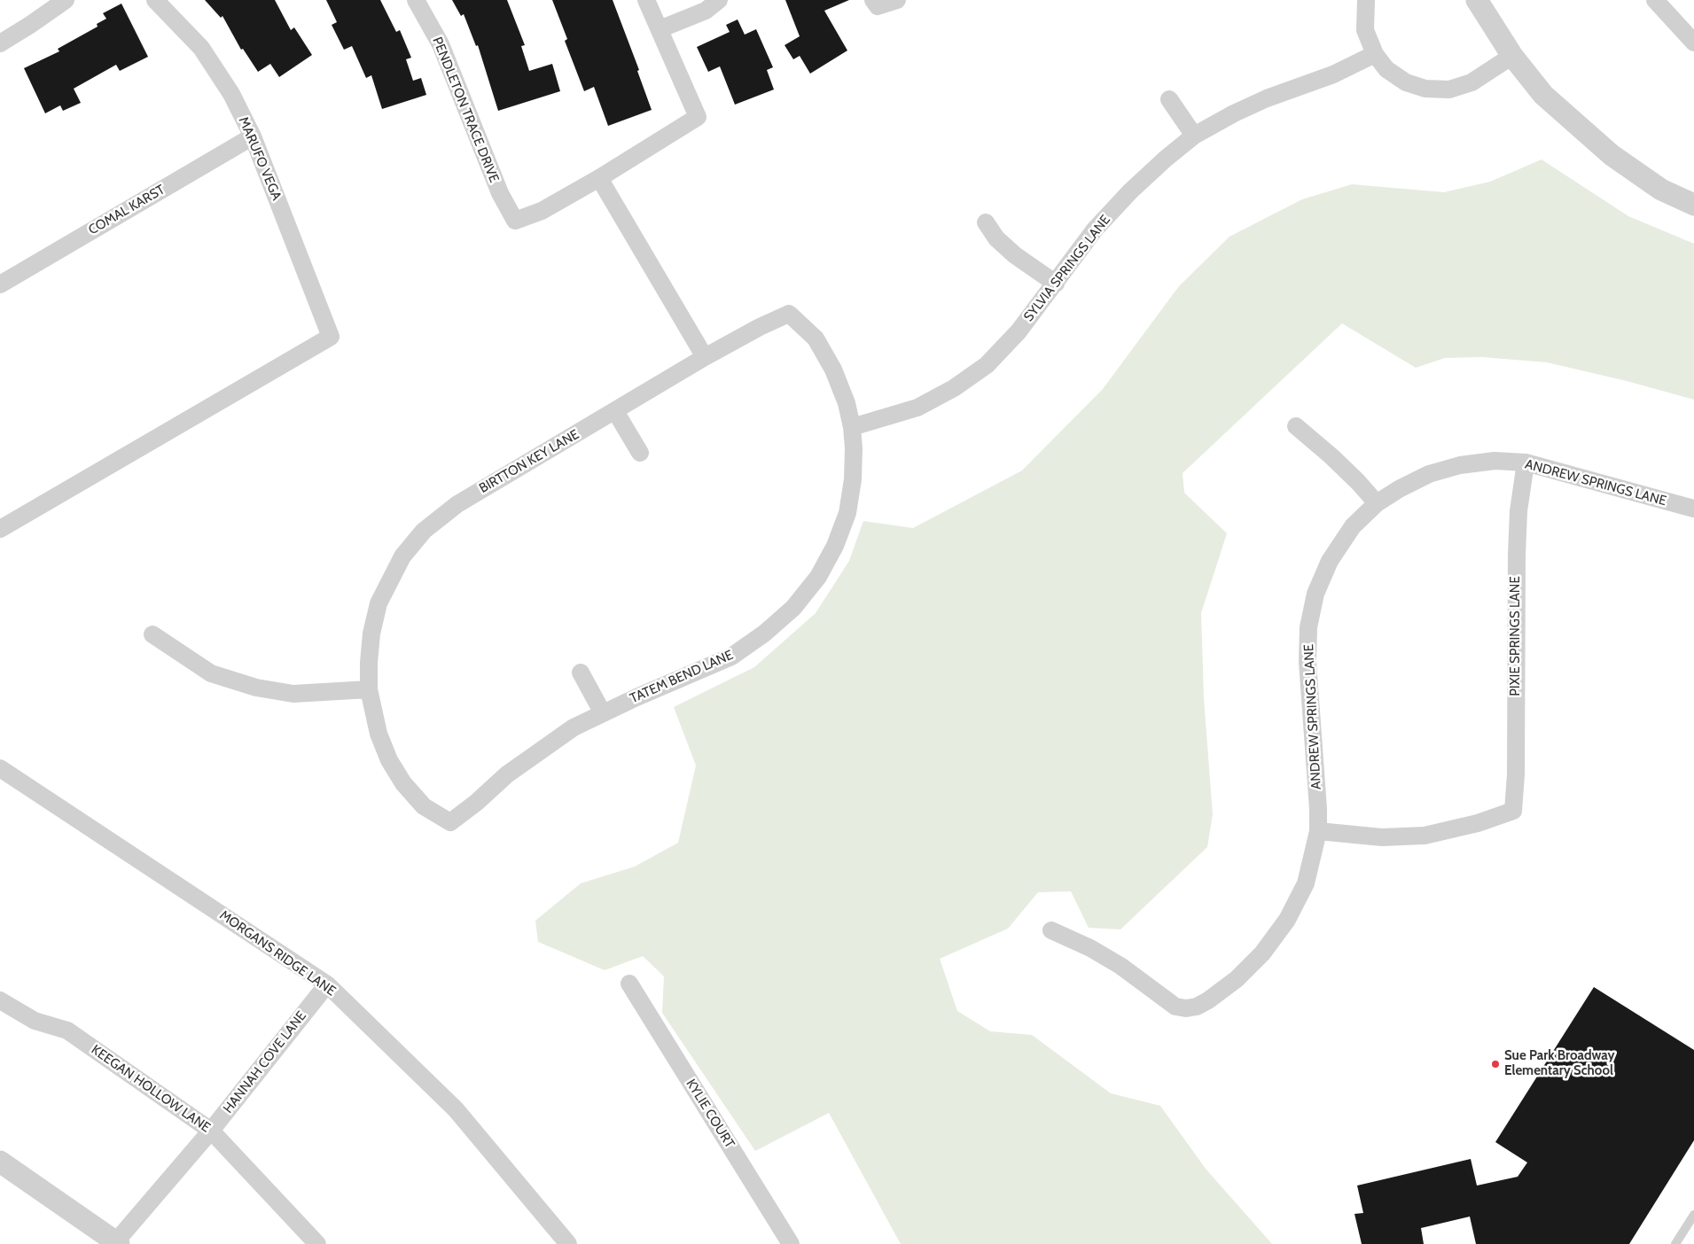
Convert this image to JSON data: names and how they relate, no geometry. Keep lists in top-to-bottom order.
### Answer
{
  "streets": {
    "street": [
      "PENDLETON TRACE DRIVE",
      "MARUFO VEGA",
      "COMAL KARST",
      "SYLVIA SPRINGS LANE",
      "BIRTTON KEY LANE",
      "ANDREW SPRINGS LANE",
      "PIXIE SPRINGS LANE",
      "TATEM BEND LANE",
      "MORGANS RIDGE LANE",
      "HANNAH COVE LANE",
      "KEEGAN HOLLOW LANE",
      "KYLIE COURT"
    ]
  },
  "crossings": [
    ["MARUFO VEGA", "COMAL KARST"],
    ["SYLVIA SPRINGS LANE", "TATEM BEND LANE"],
    ["BIRTTON KEY LANE", "TATEM BEND LANE"],
    ["ANDREW SPRINGS LANE", "PIXIE SPRINGS LANE"],
    ["MORGANS RIDGE LANE", "HANNAH COVE LANE"],
    ["HANNAH COVE LANE", "KEEGAN HOLLOW LANE"]
  ],
  "places": ["Sue Park Broadway Elementary School"]
}
